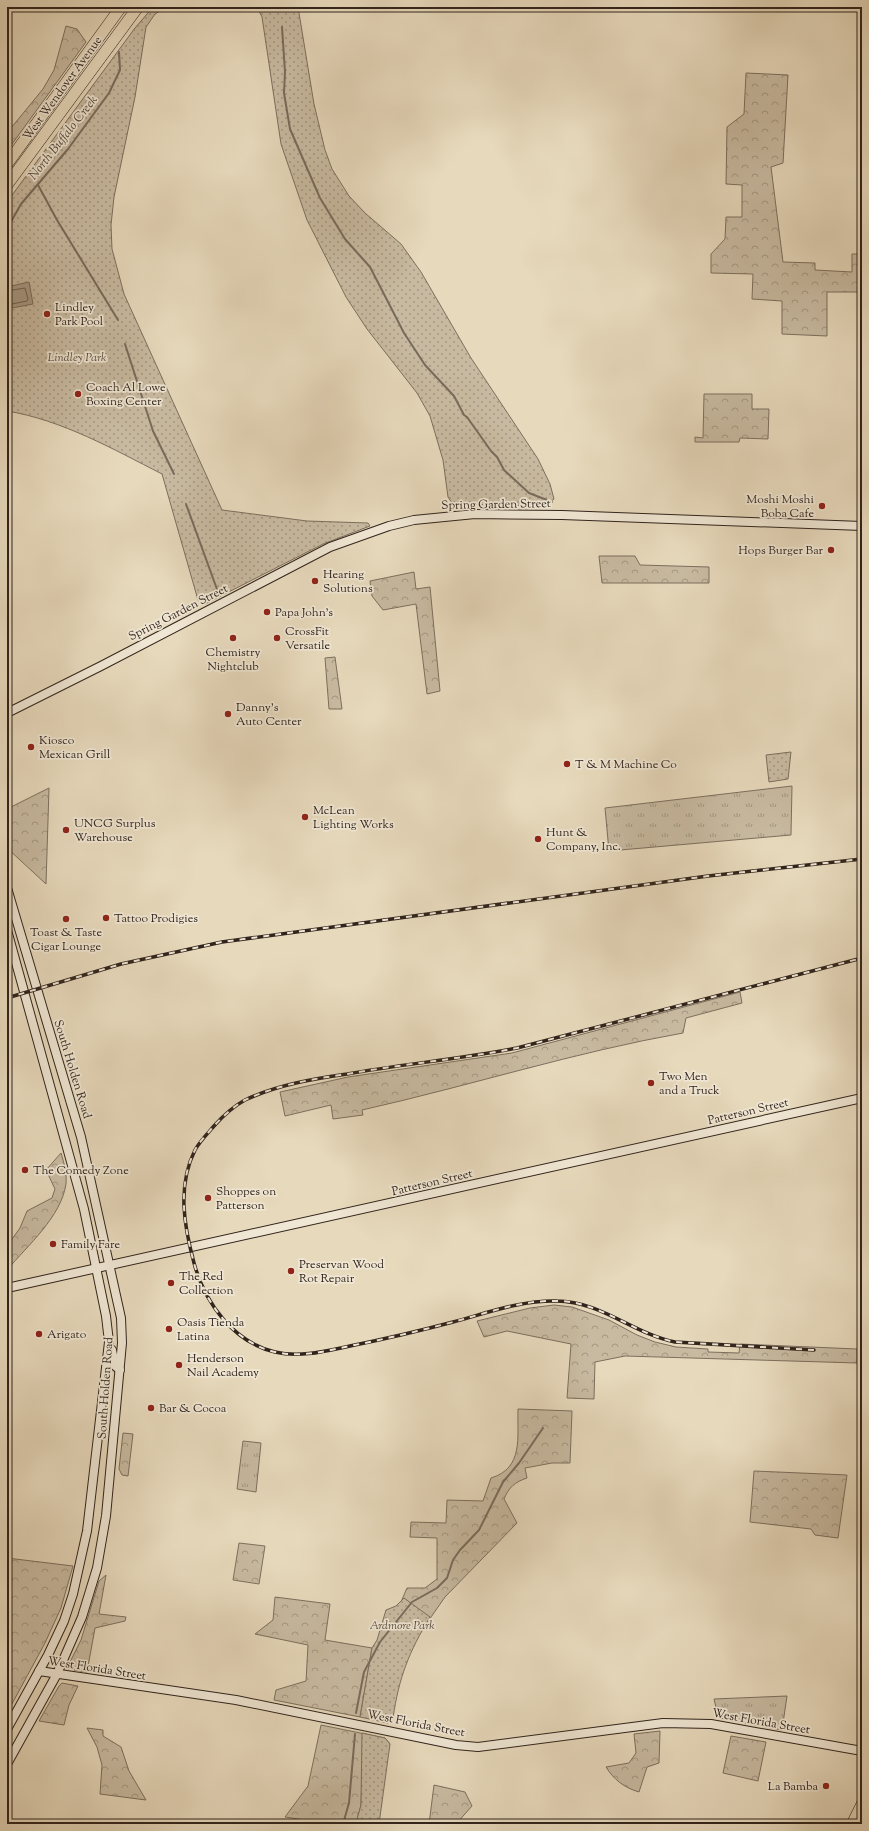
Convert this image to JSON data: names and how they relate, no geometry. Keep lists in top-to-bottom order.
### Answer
{
  "streets": {
    "highway": ["West Wendover Avenue"],
    "main road": [
      "Spring Garden Street",
      "South Holden Road",
      "Patterson Street",
      "West Florida Street"
    ]
  },
  "crossings": [
    ["South Holden Road", "Patterson Street"],
    ["South Holden Road", "West Florida Street"]
  ],
  "water": ["North Buffalo Creek"],
  "parks": ["Lindley Park", "Ardmore Park"],
  "places": [
    "Lindley Park Pool",
    "Coach Al Lowe Boxing Center",
    "Moshi Moshi Boba Cafe",
    "Hops Burger Bar",
    "Hearing Solutions",
    "Papa John's",
    "Chemistry Nightclub",
    "CrossFit Versatile",
    "Danny's Auto Center",
    "Kiosco Mexican Grill",
    "T & M Machine Co",
    "McLean Lighting Works",
    "UNCG Surplus Warehouse",
    "Hunt & Company, Inc.",
    "Tattoo Prodigies",
    "Toast & Taste Cigar Lounge",
    "Two Men and a Truck",
    "The Comedy Zone",
    "Shoppes on Patterson",
    "Family Fare",
    "Preservan Wood Rot Repair",
    "The Red Collection",
    "Oasis Tienda Latina",
    "Arigato",
    "Henderson Nail Academy",
    "Bar & Cocoa",
    "La Bamba"
  ]
}
